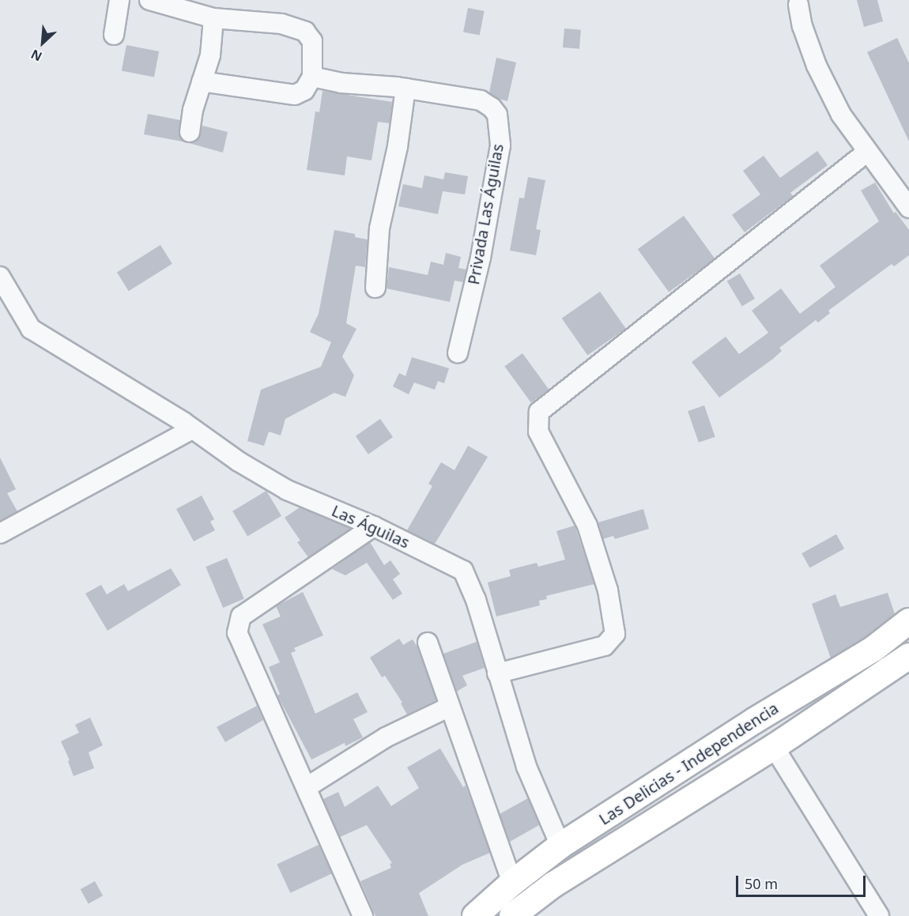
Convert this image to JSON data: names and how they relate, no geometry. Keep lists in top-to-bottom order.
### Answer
{
  "streets": {
    "main road": ["Las Delicias - Independencia"],
    "street": ["Privada Las Águilas", "Las Águilas"]
  },
  "crossings": [
    ["Las Águilas", "Las Delicias - Independencia"]
  ],
  "scale_bar": "50 m",
  "north": "bottom left"
}
